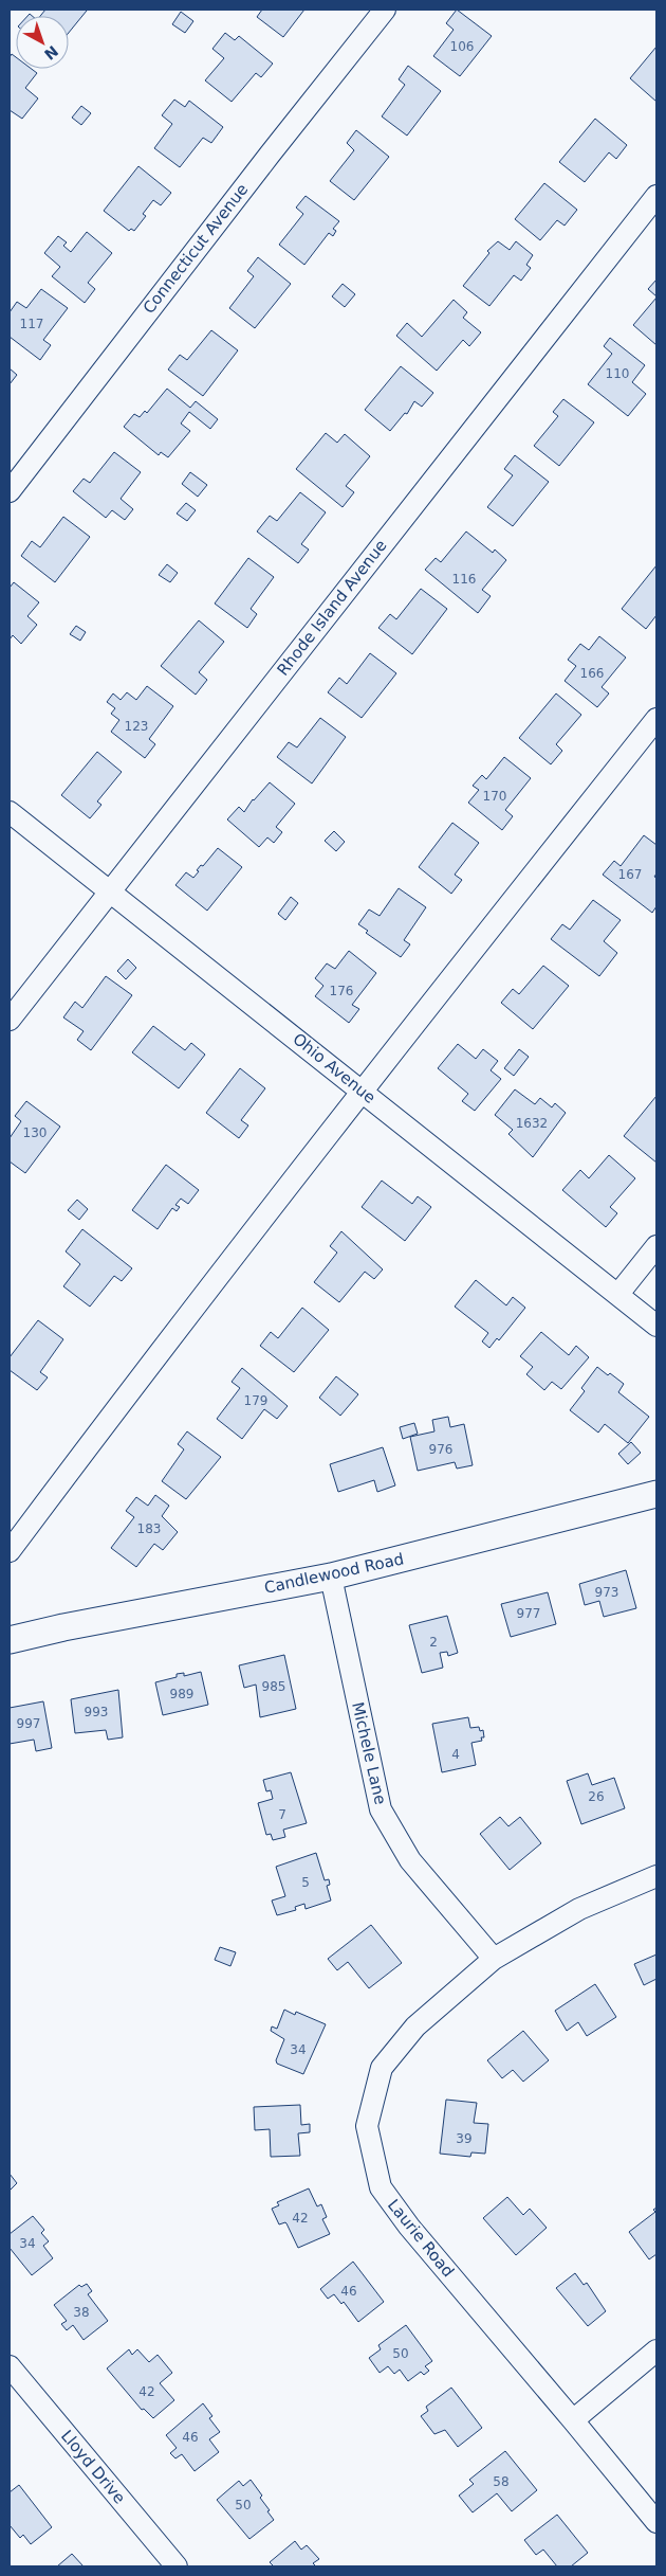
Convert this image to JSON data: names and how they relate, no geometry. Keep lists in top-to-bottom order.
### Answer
{
  "streets": {
    "street": [
      "Connecticut Avenue",
      "Rhode Island Avenue",
      "Ohio Avenue",
      "Candlewood Road",
      "Michele Lane",
      "Laurie Road",
      "Lloyd Drive"
    ]
  },
  "crossings": [
    ["Rhode Island Avenue", "Ohio Avenue"],
    ["Candlewood Road", "Michele Lane"],
    ["Michele Lane", "Laurie Road"]
  ],
  "house_numbers": [
    "106",
    "117",
    "110",
    "116",
    "166",
    "123",
    "170",
    "167",
    "176",
    "1632",
    "130",
    "179",
    "976",
    "183",
    "973",
    "977",
    "2",
    "985",
    "989",
    "993",
    "997",
    "4",
    "26",
    "7",
    "5",
    "34",
    "39",
    "42",
    "34",
    "46",
    "38",
    "50",
    "42",
    "46",
    "58",
    "50"
  ],
  "north": "bottom right"
}
